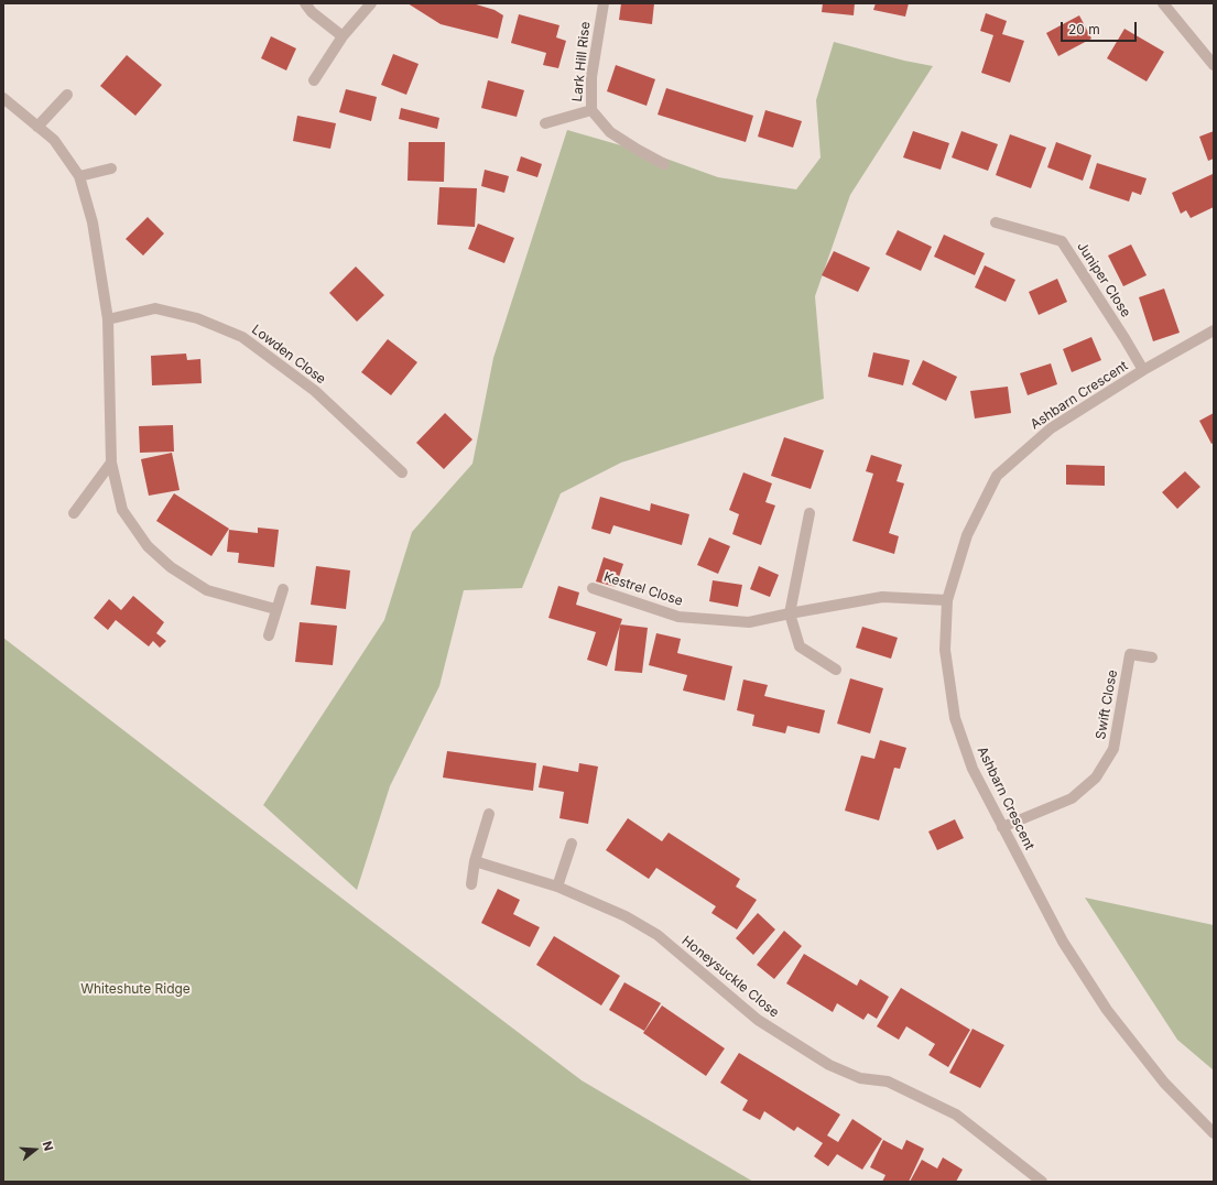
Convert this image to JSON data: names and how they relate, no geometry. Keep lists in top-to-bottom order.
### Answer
{
  "streets": {
    "street": [
      "Lark Hill Rise",
      "Juniper Close",
      "Lowden Close",
      "Ashbarn Crescent",
      "Kestrel Close",
      "Swift Close",
      "Honeysuckle Close"
    ]
  },
  "crossings": [
    ["Juniper Close", "Ashbarn Crescent"],
    ["Ashbarn Crescent", "Kestrel Close"],
    ["Ashbarn Crescent", "Swift Close"]
  ],
  "parks": ["Whiteshute Ridge"],
  "scale_bar": "20 m",
  "north": "right"
}
